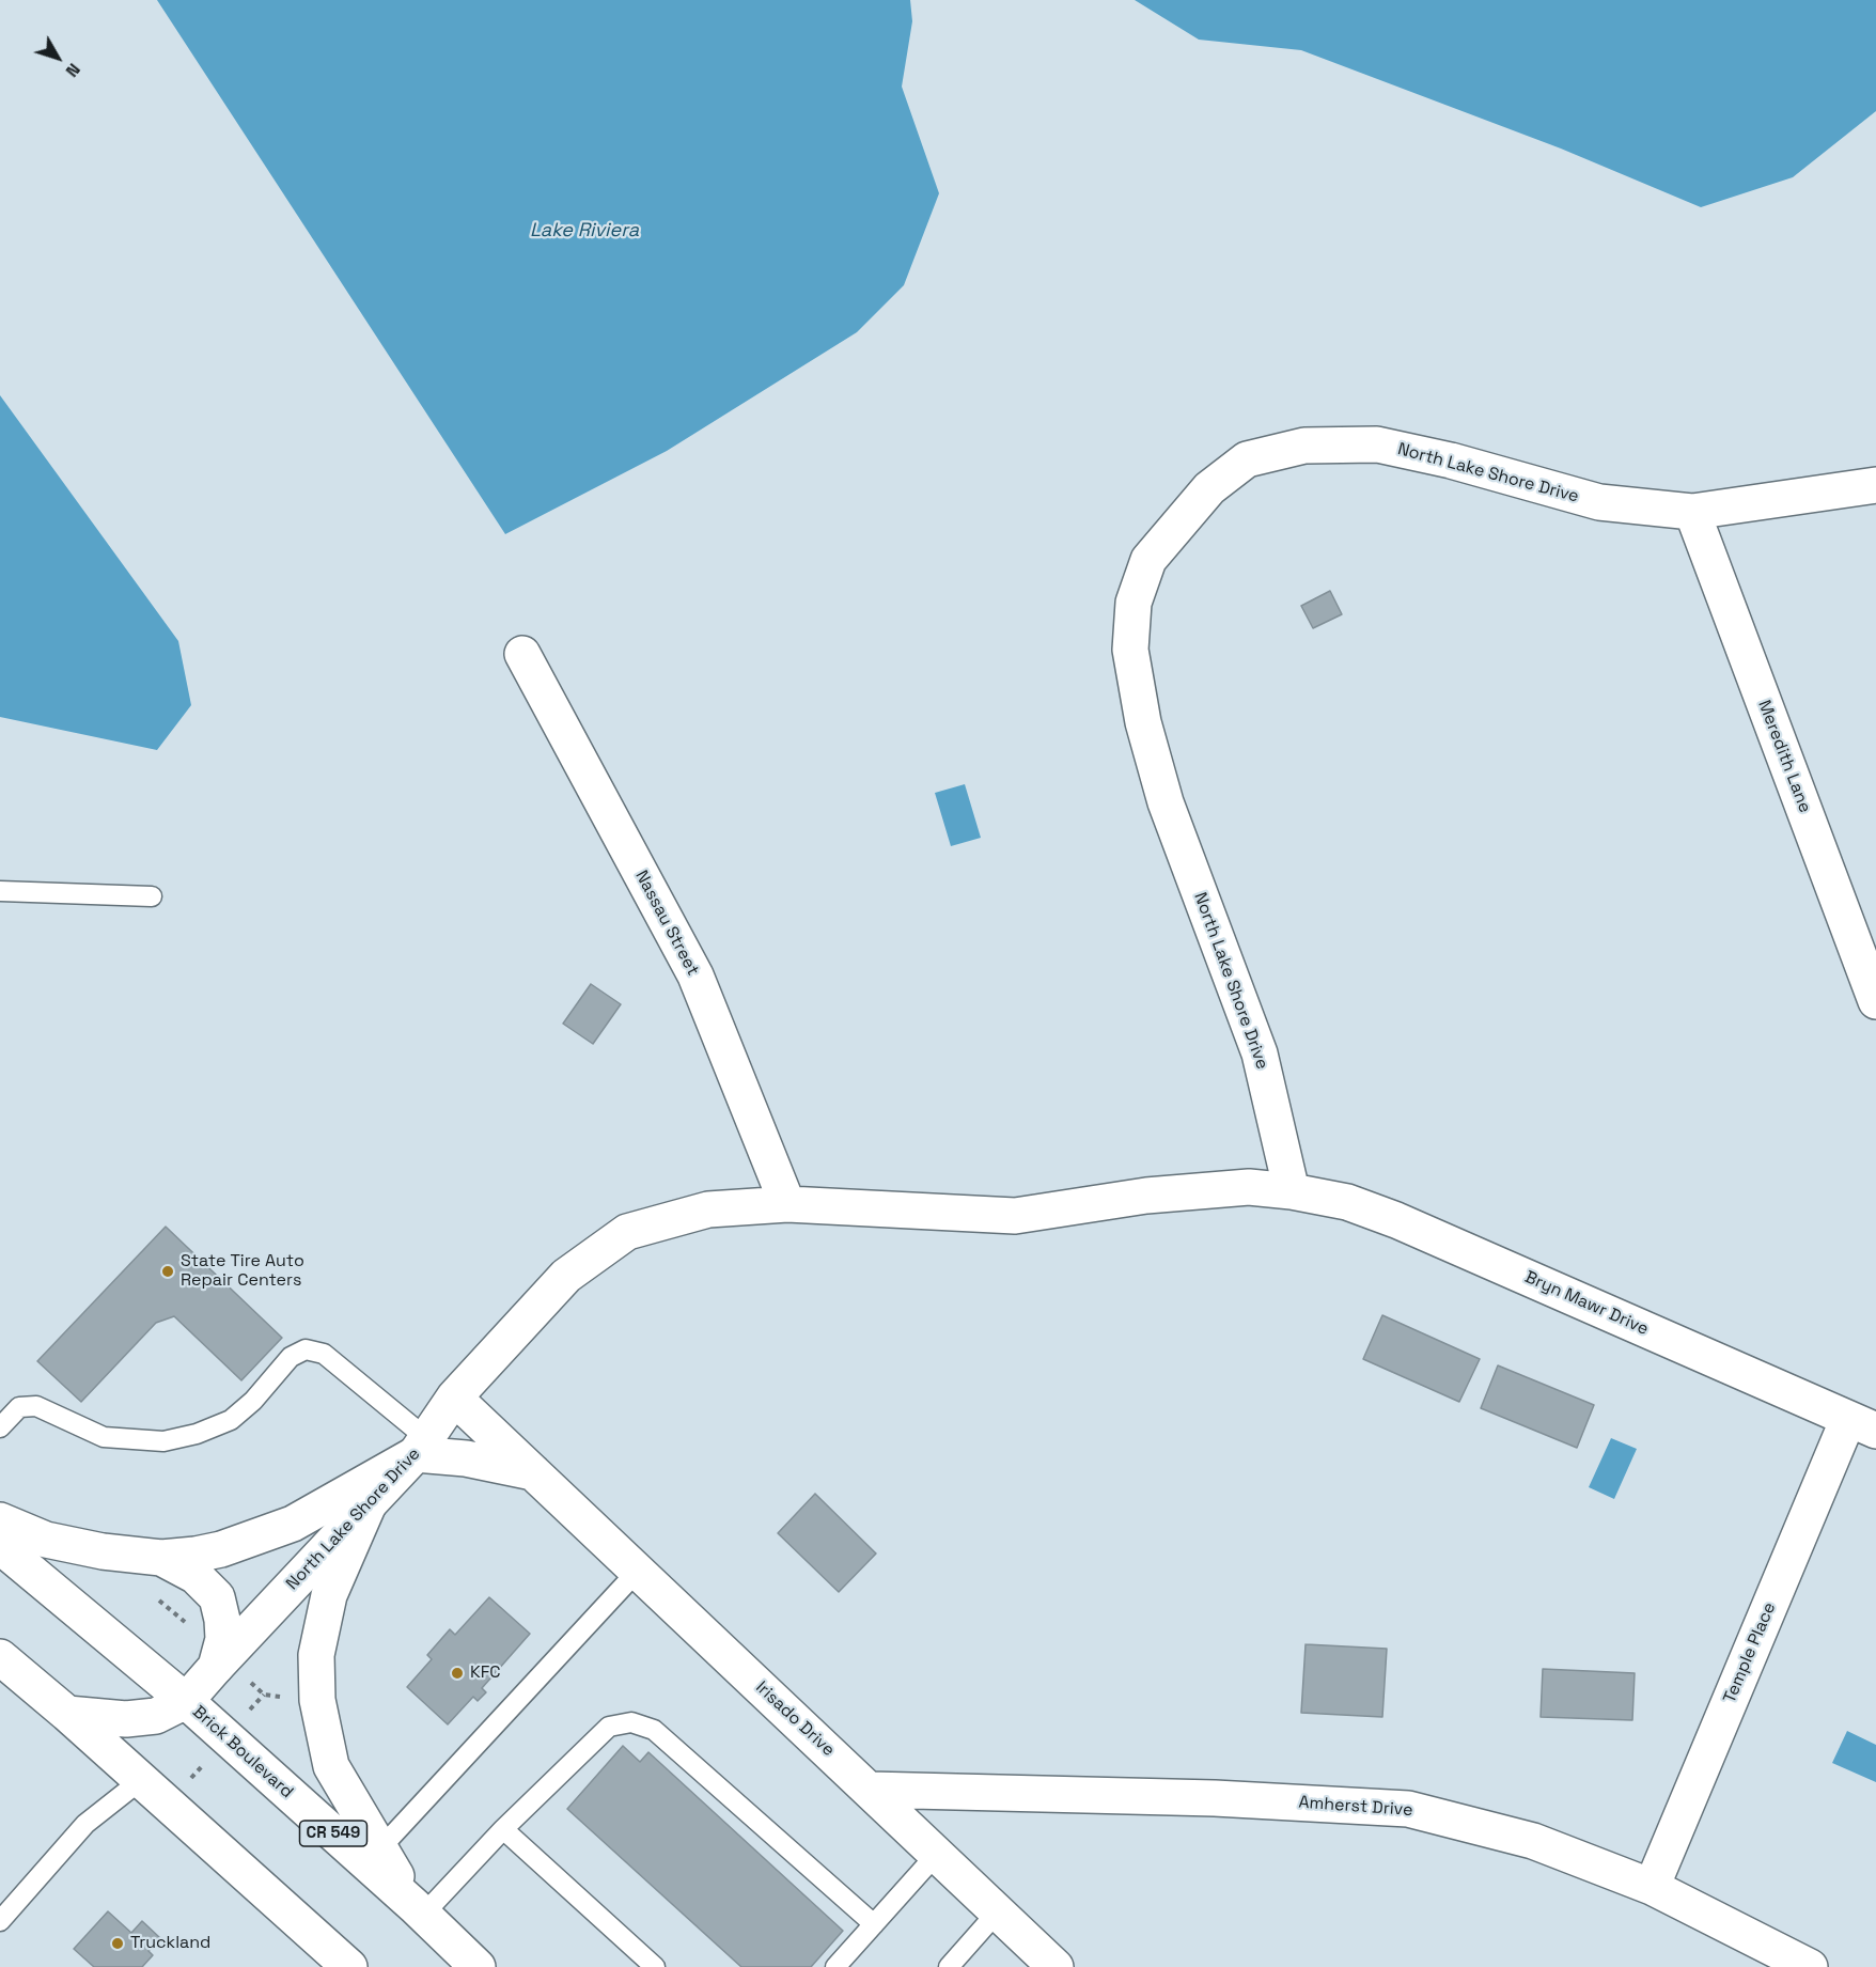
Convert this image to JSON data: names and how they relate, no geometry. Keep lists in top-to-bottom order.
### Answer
{
  "streets": {
    "street": [
      "North Lake Shore Drive",
      "Meredith Lane",
      "Nassau Street",
      "Bryn Mawr Drive",
      "Temple Place",
      "Irisado Drive",
      "Brick Boulevard",
      "Amherst Drive",
      "CR 549"
    ]
  },
  "crossings": [
    ["North Lake Shore Drive", "Meredith Lane"],
    ["North Lake Shore Drive", "Nassau Street"],
    ["North Lake Shore Drive", "Bryn Mawr Drive"],
    ["North Lake Shore Drive", "Irisado Drive"],
    ["North Lake Shore Drive", "Brick Boulevard"],
    ["Bryn Mawr Drive", "Temple Place"],
    ["Temple Place", "Amherst Drive"],
    ["Irisado Drive", "Amherst Drive"]
  ],
  "water": ["Lake Riviera"],
  "places": ["State Tire Auto Repair Centers", "KFC", "Truckland"],
  "north": "bottom right"
}
